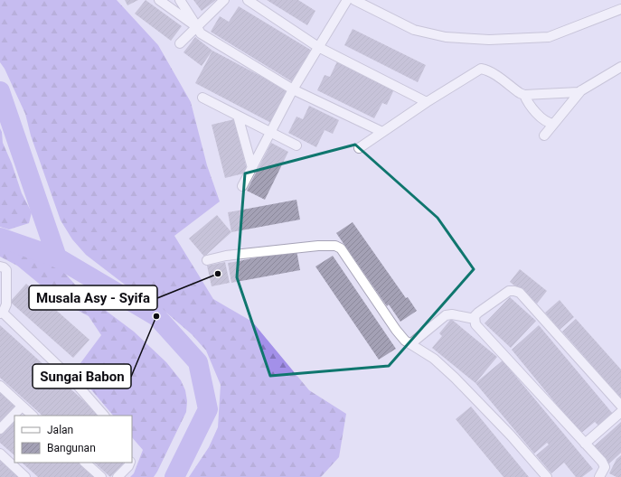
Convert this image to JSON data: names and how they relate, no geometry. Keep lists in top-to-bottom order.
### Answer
{
  "places": ["Musala Asy - Syifa", "Sungai Babon"],
  "legend": ["Jalan", "Bangunan"]
}
